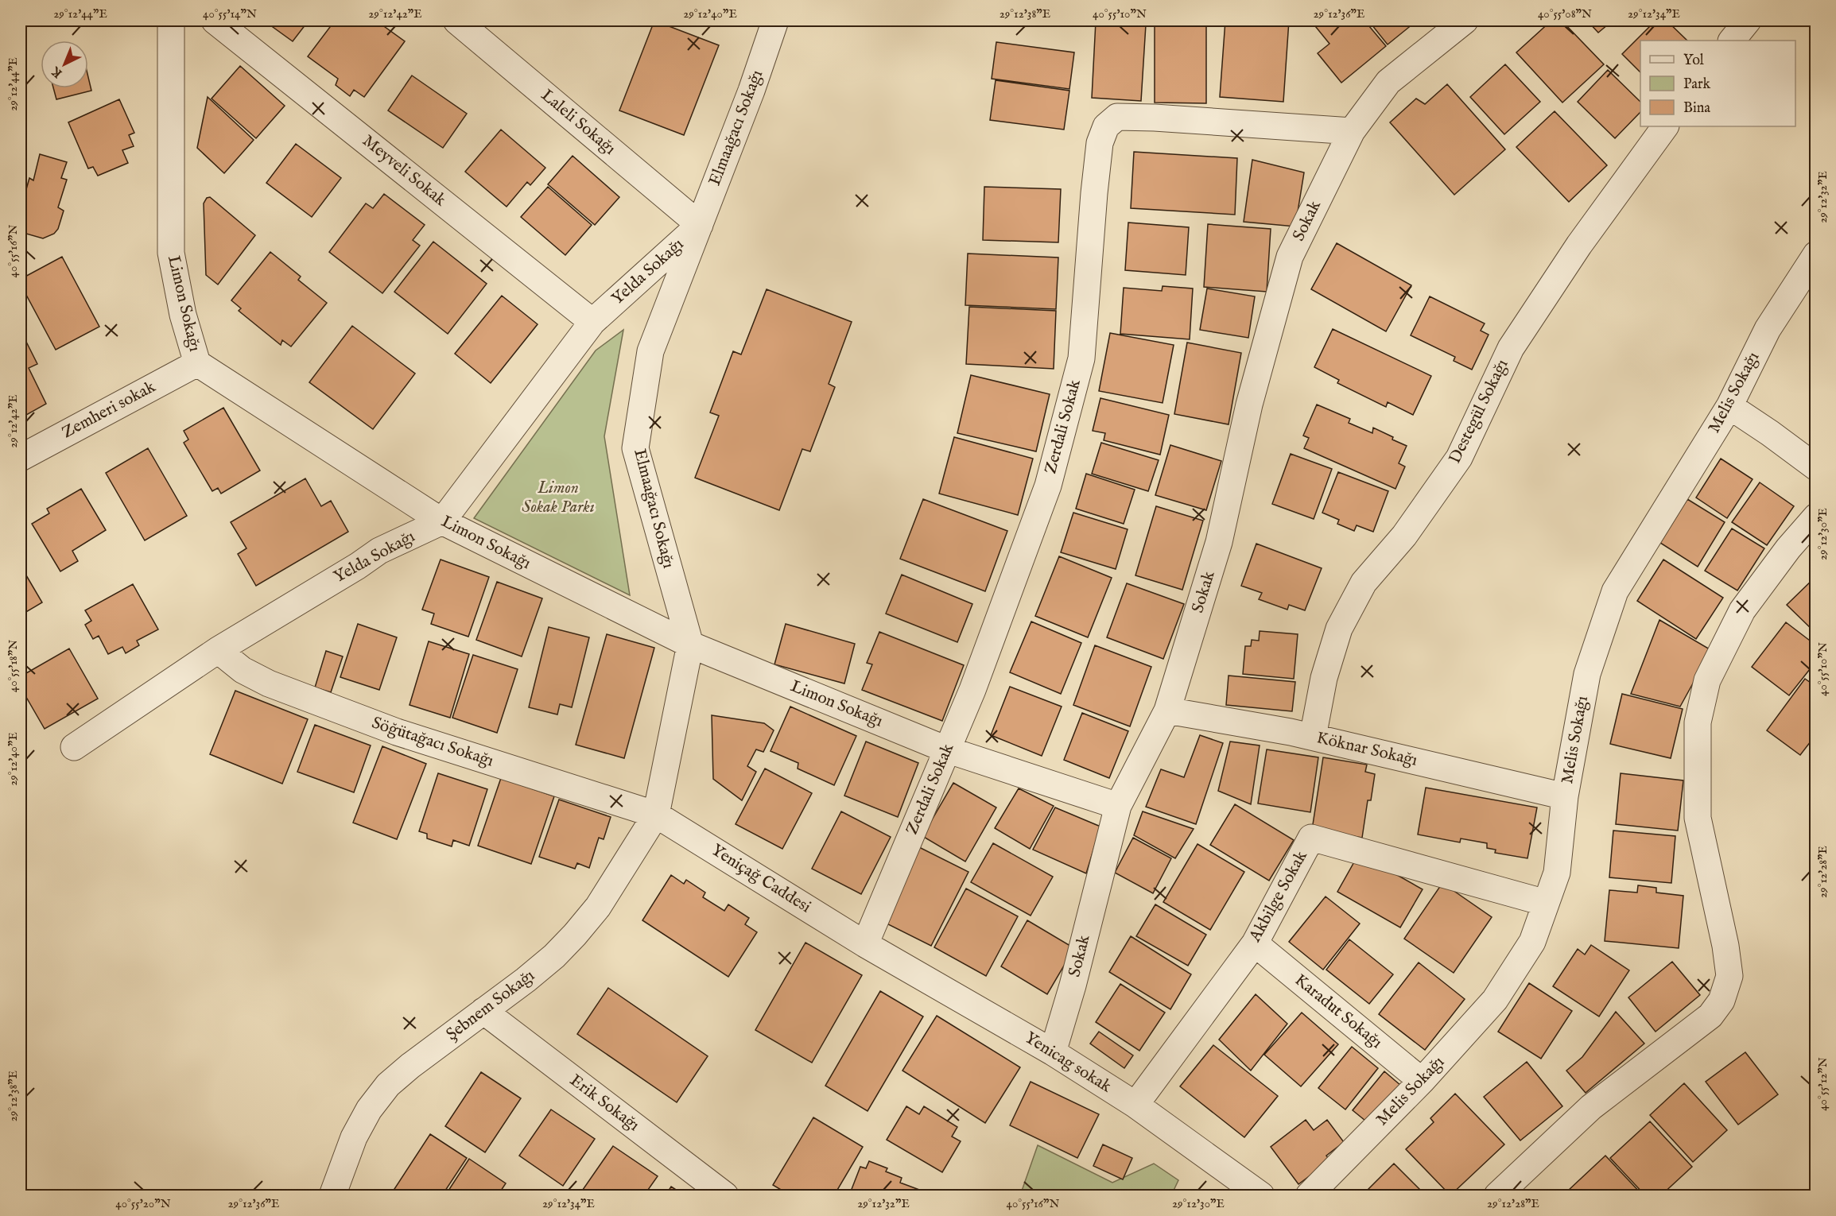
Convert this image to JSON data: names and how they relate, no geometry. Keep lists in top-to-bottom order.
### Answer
{
  "streets": {
    "street": [
      "Laleli Sokağı",
      "Elmaağacı Sokağı",
      "Meyveli Sokak",
      "Sokak",
      "Yelda Sokağı",
      "Limon Sokağı",
      "Melis Sokağı",
      "Zemheri sokak",
      "Destegül Sokağı",
      "Zerdali Sokak",
      "Söğütağacı Sokağı",
      "Köknar Sokağı",
      "Yeniçağ Caddesi",
      "Akbilge Sokak",
      "Şebnem Sokağı",
      "Karadut Sokağı",
      "Yenicag sokak",
      "Erik Sokağı"
    ]
  },
  "crossings": [
    ["Laleli Sokağı", "Elmaağacı Sokağı"],
    ["Laleli Sokağı", "Yelda Sokağı"],
    ["Elmaağacı Sokağı", "Yelda Sokağı"],
    ["Elmaağacı Sokağı", "Limon Sokağı"],
    ["Elmaağacı Sokağı", "Söğütağacı Sokağı"],
    ["Elmaağacı Sokağı", "Yeniçağ Caddesi"],
    ["Elmaağacı Sokağı", "Şebnem Sokağı"],
    ["Meyveli Sokak", "Yelda Sokağı"],
    ["Sokak", "Limon Sokağı"],
    ["Sokak", "Zerdali Sokak"],
    ["Sokak", "Köknar Sokağı"],
    ["Sokak", "Yenicag sokak"],
    ["Yelda Sokağı", "Limon Sokağı"],
    ["Yelda Sokağı", "Söğütağacı Sokağı"],
    ["Limon Sokağı", "Zemheri sokak"],
    ["Limon Sokağı", "Zerdali Sokak"],
    ["Melis Sokağı", "Köknar Sokağı"],
    ["Melis Sokağı", "Akbilge Sokak"],
    ["Melis Sokağı", "Karadut Sokağı"],
    ["Destegül Sokağı", "Köknar Sokağı"],
    ["Zerdali Sokak", "Yeniçağ Caddesi"],
    ["Zerdali Sokak", "Yenicag sokak"],
    ["Söğütağacı Sokağı", "Yeniçağ Caddesi"],
    ["Söğütağacı Sokağı", "Şebnem Sokağı"],
    ["Yeniçağ Caddesi", "Şebnem Sokağı"],
    ["Yeniçağ Caddesi", "Yenicag sokak"],
    ["Akbilge Sokak", "Karadut Sokağı"],
    ["Akbilge Sokak", "Yenicag sokak"],
    ["Şebnem Sokağı", "Erik Sokağı"]
  ],
  "parks": ["Limon Sokak Parkı"],
  "legend": ["Yol", "Park", "Bina"],
  "north": "bottom left",
  "coordinates": [
    "29°12'44\"E",
    "40°55'14\"N",
    "29°12'42\"E",
    "29°12'40\"E",
    "29°12'38\"E",
    "40°55'10\"N",
    "29°12'36\"E",
    "40°55'08\"N",
    "29°12'34\"E",
    "29°12'32\"E",
    "40°55'16\"N",
    "29°12'30\"E",
    "40°55'18\"N",
    "29°12'28\"E",
    "40°55'12\"N",
    "40°55'20\"N"
  ]
}
